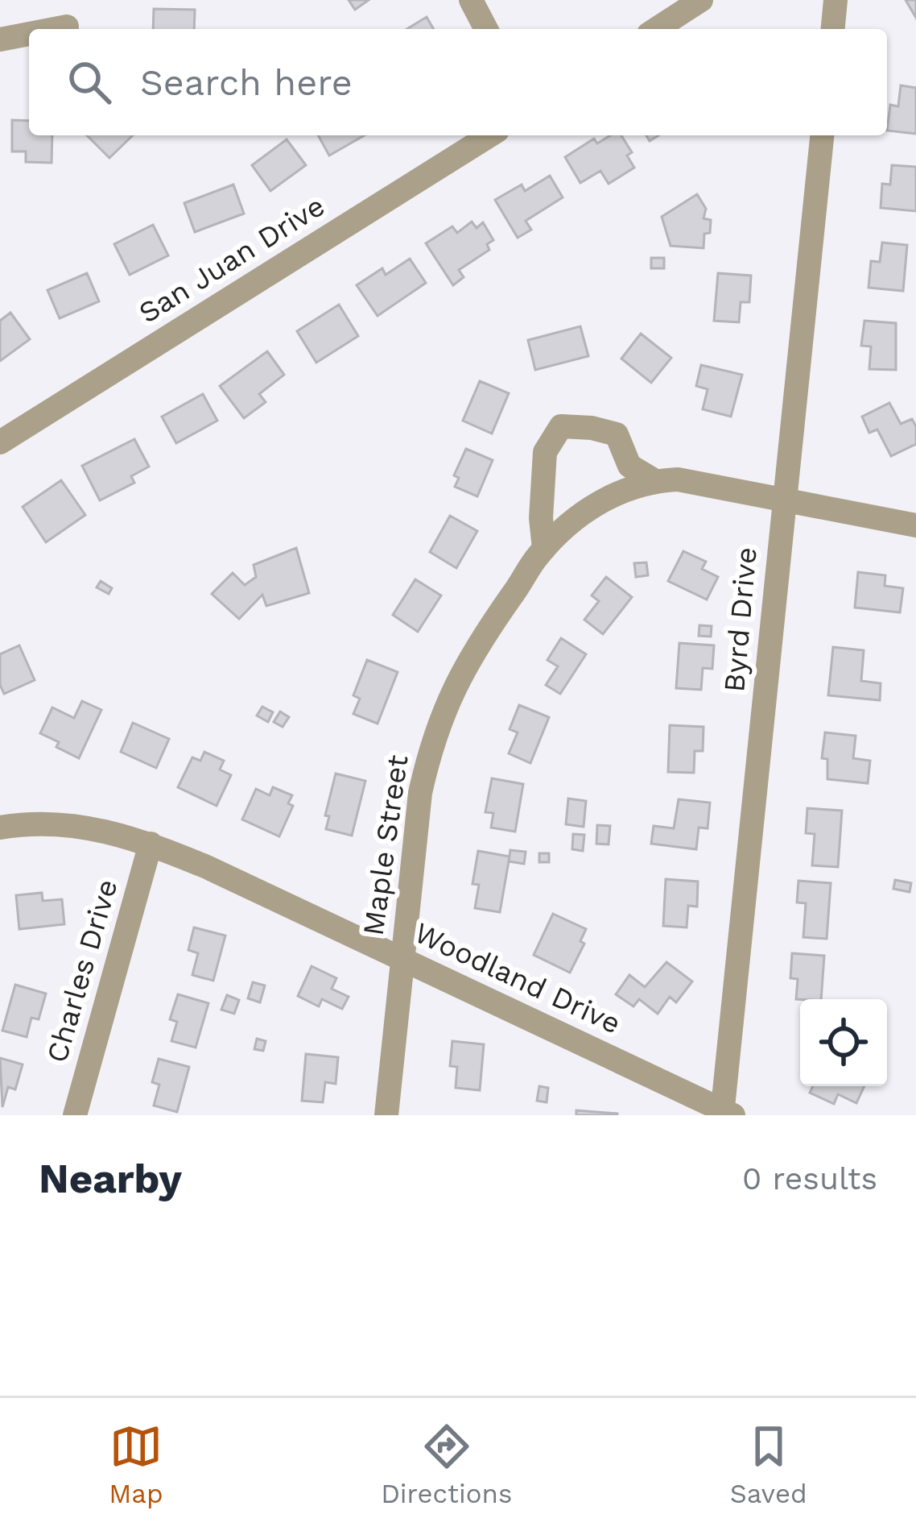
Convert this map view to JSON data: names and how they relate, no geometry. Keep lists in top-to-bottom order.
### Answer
{
  "streets": {
    "street": [
      "San Juan Drive",
      "Byrd Drive",
      "Maple Street",
      "Charles Drive",
      "Woodland Drive"
    ]
  },
  "crossings": [
    ["Byrd Drive", "Maple Street"],
    ["Byrd Drive", "Woodland Drive"],
    ["Maple Street", "Woodland Drive"],
    ["Charles Drive", "Woodland Drive"]
  ],
  "page": {
    "search": "Search here",
    "heading": ["Nearby", "0 results"],
    "nav": ["Map", "Directions", "Saved"]
  }
}
